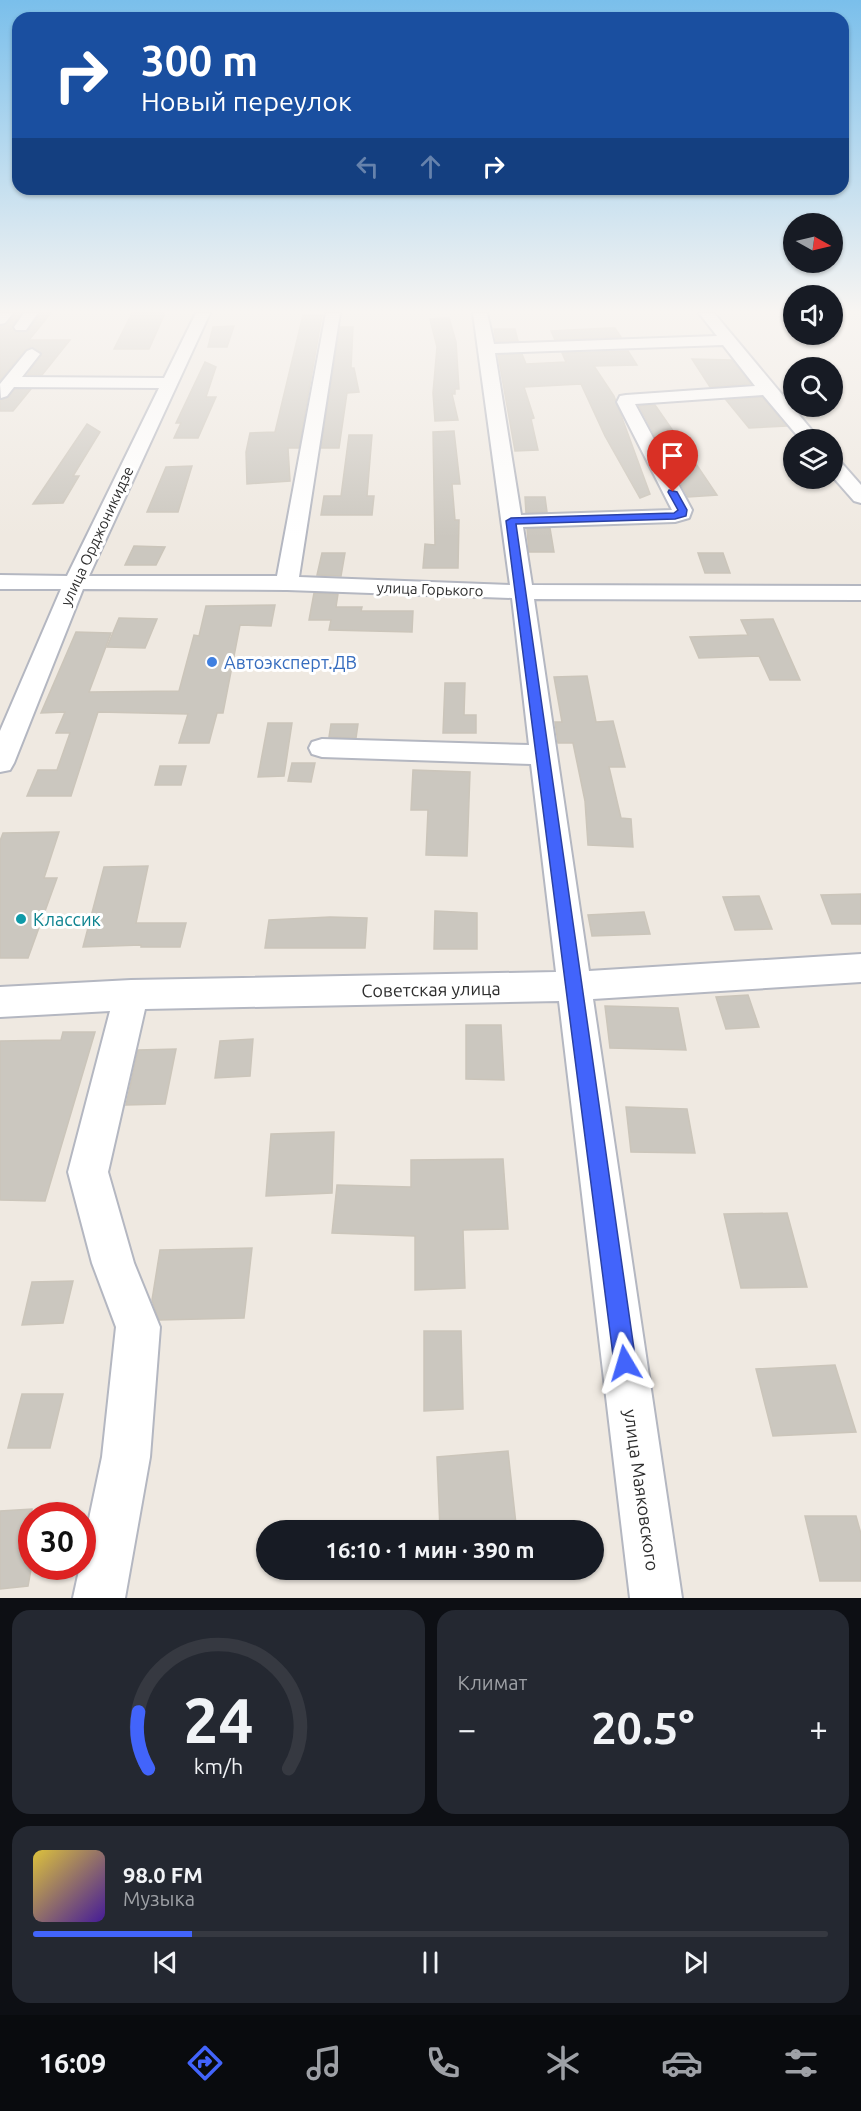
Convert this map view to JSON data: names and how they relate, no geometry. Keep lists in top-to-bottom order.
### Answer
{
  "streets": {
    "street": [
      "улица Орджоникидзе",
      "улица Горького",
      "Советская улица",
      "улица Маяковского"
    ]
  },
  "crossings": [
    ["улица Орджоникидзе", "улица Горького"],
    ["улица Горького", "улица Маяковского"],
    ["Советская улица", "улица Маяковского"]
  ],
  "places": ["Автоэксперт.ДВ", "Классик"],
  "north": "right",
  "page": {
    "turn": ["300 m", "Новый переулок"],
    "limit": "30",
    "trip": "16:10 · 1 мин · 390 m",
    "tile": "Климат",
    "heat": ["−", "20.5°", "+"],
    "song": ["98.0 FM", "Музыка"],
    "tabs": "16:09",
    "gauge": ["24", "km/h"]
  }
}
